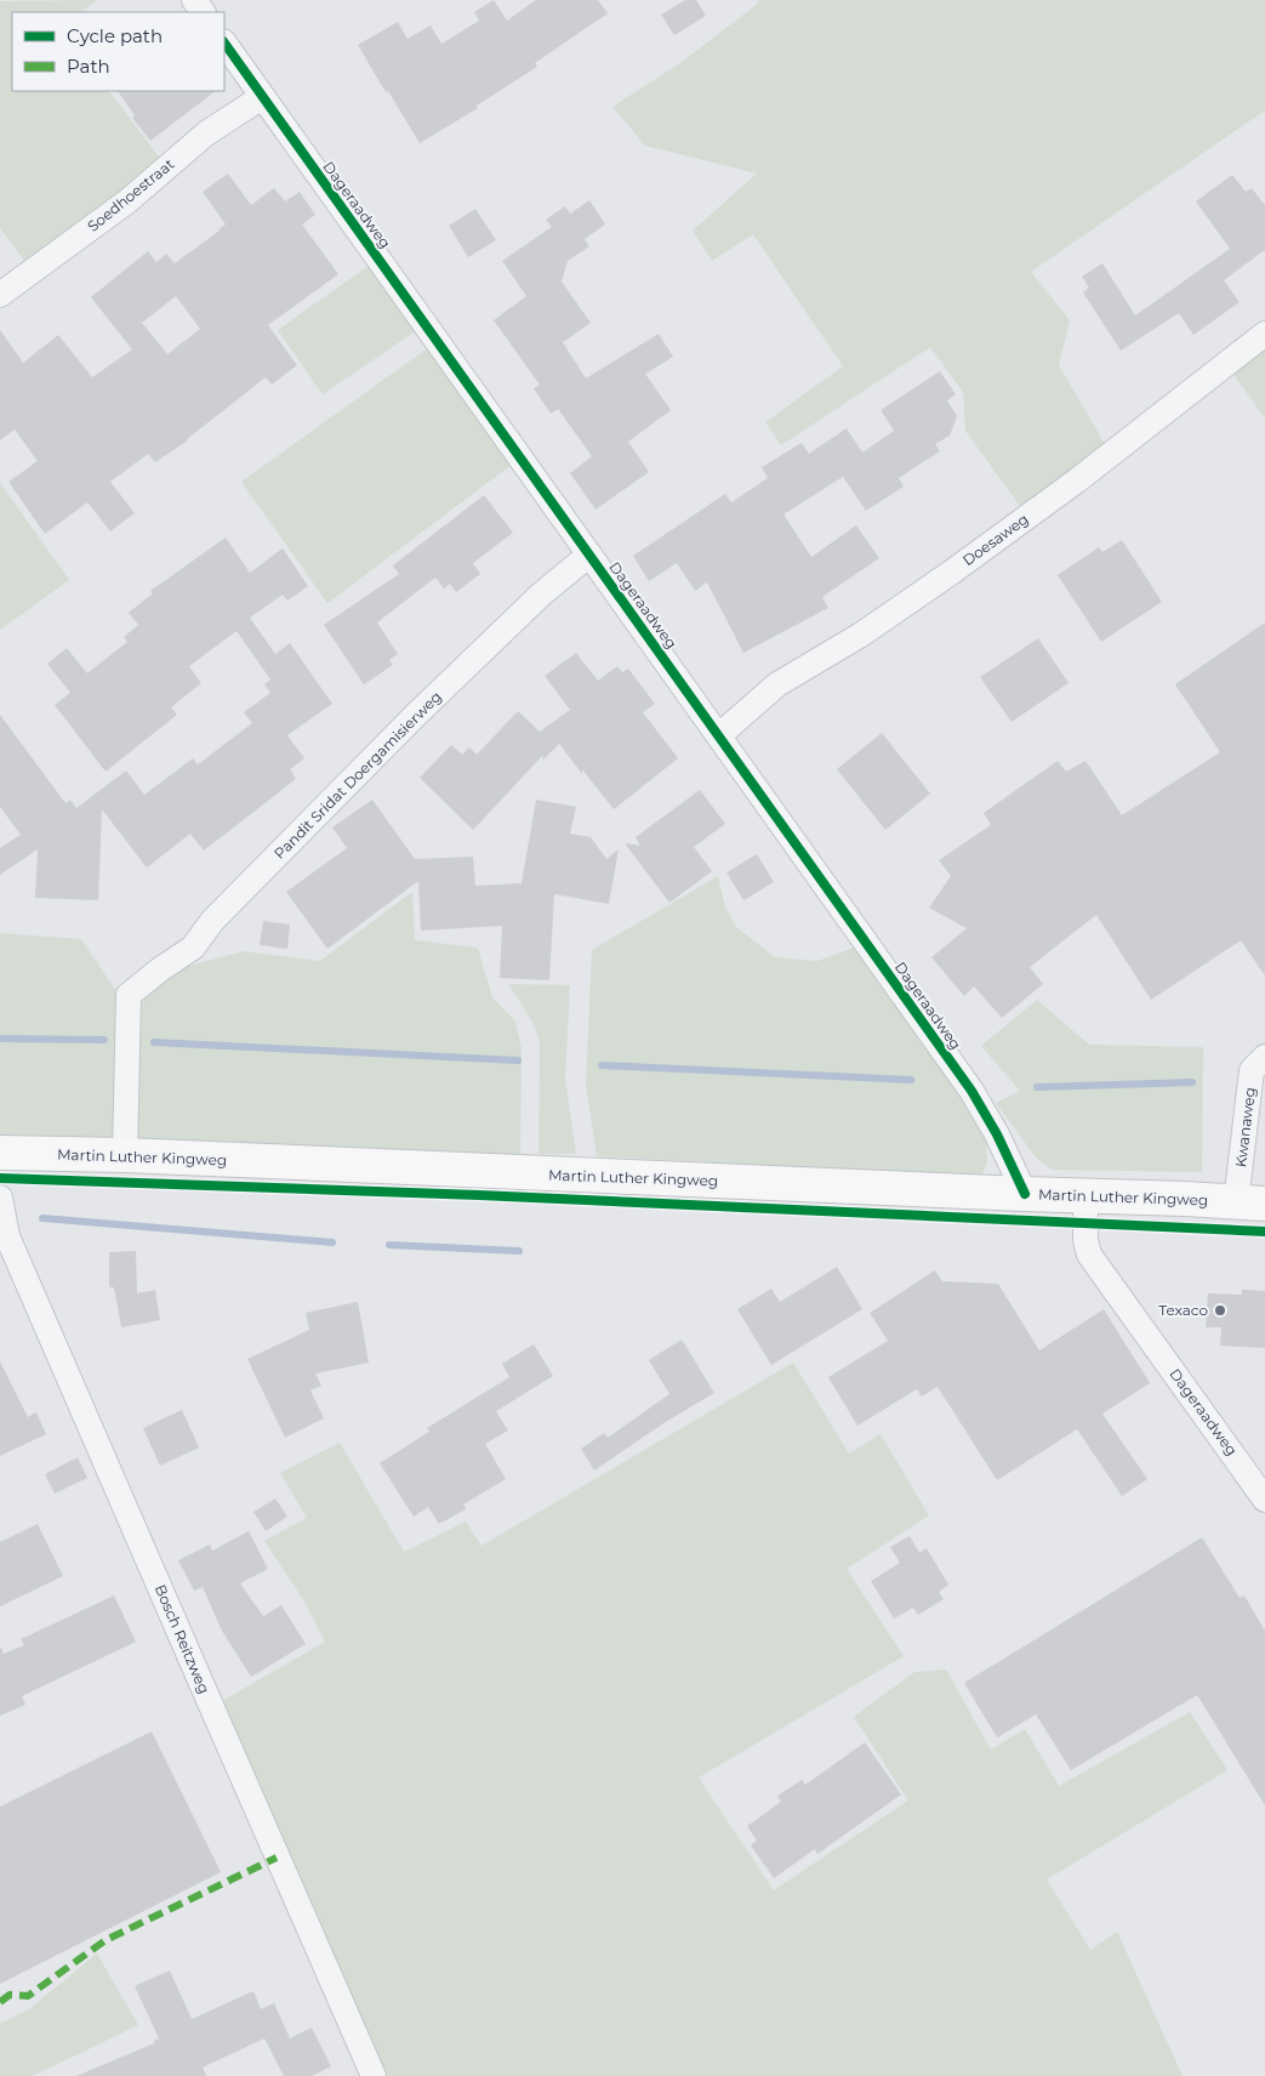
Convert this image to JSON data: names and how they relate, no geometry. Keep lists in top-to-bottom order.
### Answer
{
  "streets": {
    "main road": ["Martin Luther Kingweg"],
    "street": [
      "Soedhoestraat",
      "Dageraadweg",
      "Doesaweg",
      "Pandit Sridat Doergamisierweg",
      "Kwanaweg",
      "Bosch Reitzweg"
    ]
  },
  "crossings": [
    ["Soedhoestraat", "Dageraadweg"],
    ["Dageraadweg", "Doesaweg"],
    ["Dageraadweg", "Pandit Sridat Doergamisierweg"],
    ["Dageraadweg", "Martin Luther Kingweg"],
    ["Pandit Sridat Doergamisierweg", "Martin Luther Kingweg"],
    ["Kwanaweg", "Martin Luther Kingweg"]
  ],
  "places": ["Texaco"],
  "legend": ["Cycle path", "Path"]
}
